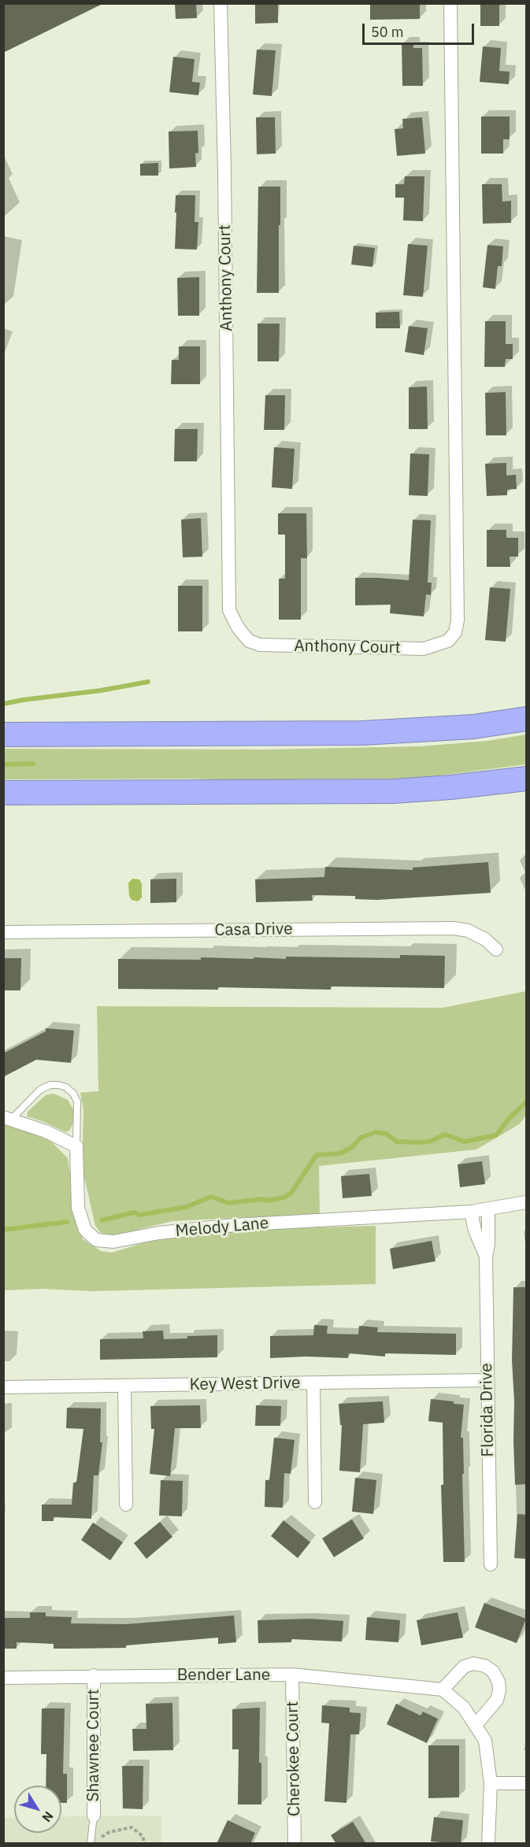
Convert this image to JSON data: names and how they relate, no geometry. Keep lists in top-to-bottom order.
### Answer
{
  "streets": {
    "street": [
      "Anthony Court",
      "Casa Drive",
      "Melody Lane",
      "Key West Drive",
      "Florida Drive",
      "Bender Lane",
      "Shawnee Court",
      "Cherokee Court"
    ]
  },
  "crossings": [
    ["Melody Lane", "Florida Drive"],
    ["Key West Drive", "Florida Drive"],
    ["Bender Lane", "Shawnee Court"],
    ["Bender Lane", "Cherokee Court"]
  ],
  "scale_bar": "50 m",
  "north": "bottom right"
}
